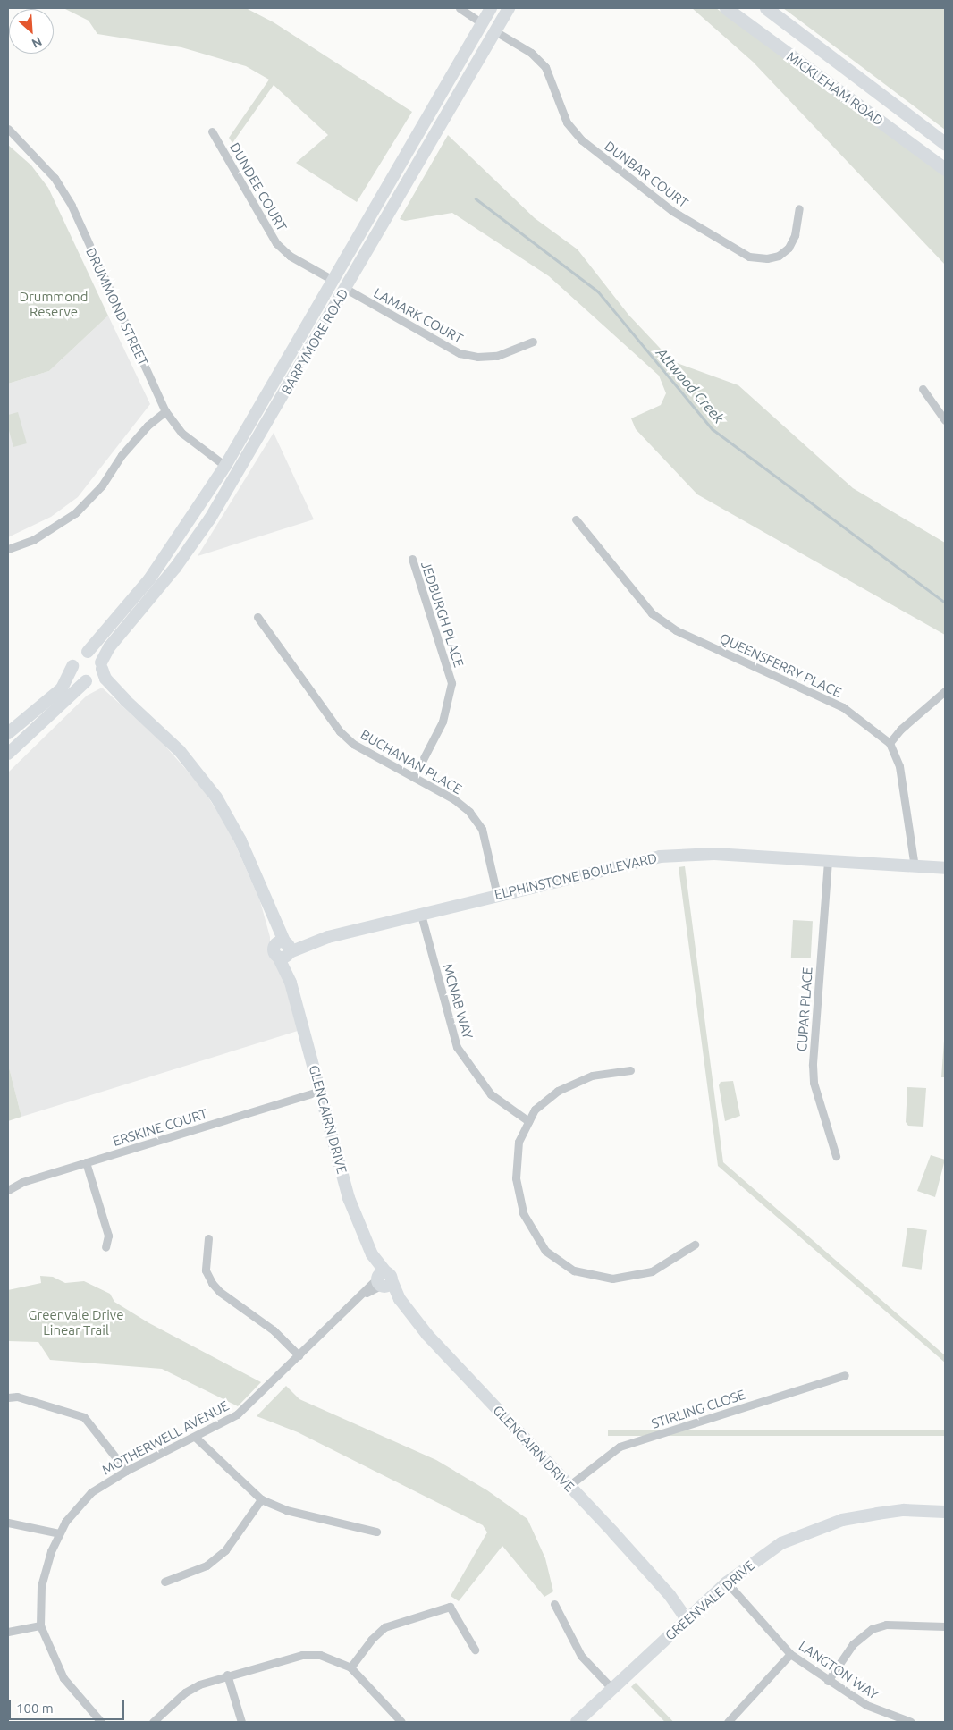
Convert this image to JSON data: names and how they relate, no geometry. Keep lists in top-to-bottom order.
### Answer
{
  "streets": {
    "main road": ["MICKLEHAM ROAD"],
    "street": [
      "DUNBAR COURT",
      "DUNDEE COURT",
      "DRUMMOND STREET",
      "LAMARK COURT",
      "BARRYMORE ROAD",
      "JEDBURGH PLACE",
      "QUEENSFERRY PLACE",
      "BUCHANAN PLACE",
      "ELPHINSTONE BOULEVARD",
      "MCNAB WAY",
      "CUPAR PLACE",
      "GLENCAIRN DRIVE",
      "ERSKINE COURT",
      "STIRLING CLOSE",
      "MOTHERWELL AVENUE",
      "GREENVALE DRIVE",
      "LANGTON WAY"
    ]
  },
  "crossings": [
    ["DUNBAR COURT", "BARRYMORE ROAD"],
    ["DUNDEE COURT", "BARRYMORE ROAD"],
    ["DRUMMOND STREET", "BARRYMORE ROAD"],
    ["LAMARK COURT", "BARRYMORE ROAD"],
    ["BARRYMORE ROAD", "GLENCAIRN DRIVE"],
    ["JEDBURGH PLACE", "BUCHANAN PLACE"],
    ["QUEENSFERRY PLACE", "ELPHINSTONE BOULEVARD"],
    ["BUCHANAN PLACE", "ELPHINSTONE BOULEVARD"],
    ["ELPHINSTONE BOULEVARD", "MCNAB WAY"],
    ["ELPHINSTONE BOULEVARD", "CUPAR PLACE"],
    ["ELPHINSTONE BOULEVARD", "GLENCAIRN DRIVE"],
    ["GLENCAIRN DRIVE", "ERSKINE COURT"],
    ["GLENCAIRN DRIVE", "STIRLING CLOSE"],
    ["GLENCAIRN DRIVE", "MOTHERWELL AVENUE"],
    ["GLENCAIRN DRIVE", "GREENVALE DRIVE"],
    ["GREENVALE DRIVE", "LANGTON WAY"]
  ],
  "water": ["Attwood Creek"],
  "parks": ["Drummond Reserve", "Greenvale Drive Linear Trail"],
  "scale_bar": "100 m",
  "north": "bottom right"
}
